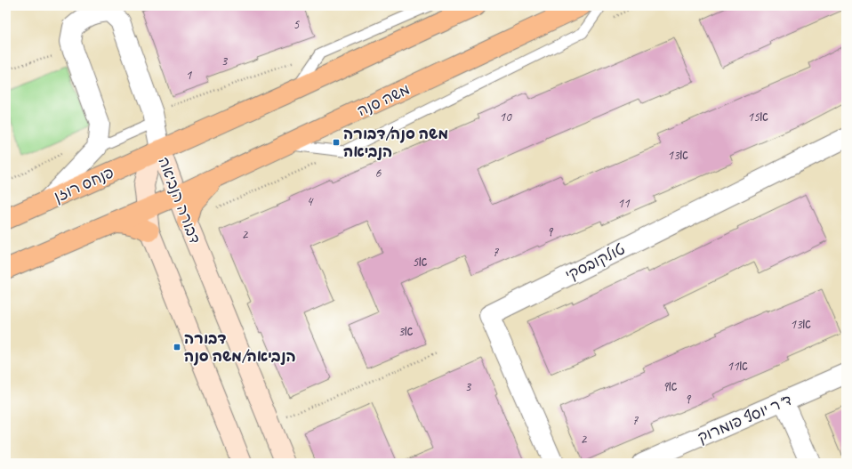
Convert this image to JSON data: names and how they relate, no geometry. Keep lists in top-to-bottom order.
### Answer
{
  "streets": {
    "main road": ["משה סנה", "פנחס רוזן"],
    "street": ["דבורה הנביאה", "טולקובסקי", "ד\"ר יוסף פומרוק"]
  },
  "crossings": [
    ["משה סנה", "דבורה הנביאה"],
    ["פנחס רוזן", "דבורה הנביאה"]
  ],
  "places": {
    "transit": ["משה סנה/דבורה הנביאה", "דבורה הנביאה/משה סנה"]
  },
  "house_numbers": [
    "5",
    "3",
    "1",
    "10",
    "15א",
    "13א",
    "6",
    "4",
    "11",
    "9",
    "2",
    "7",
    "5א",
    "13א",
    "3א",
    "11א",
    "3",
    "9א",
    "9",
    "7",
    "2"
  ]
}
